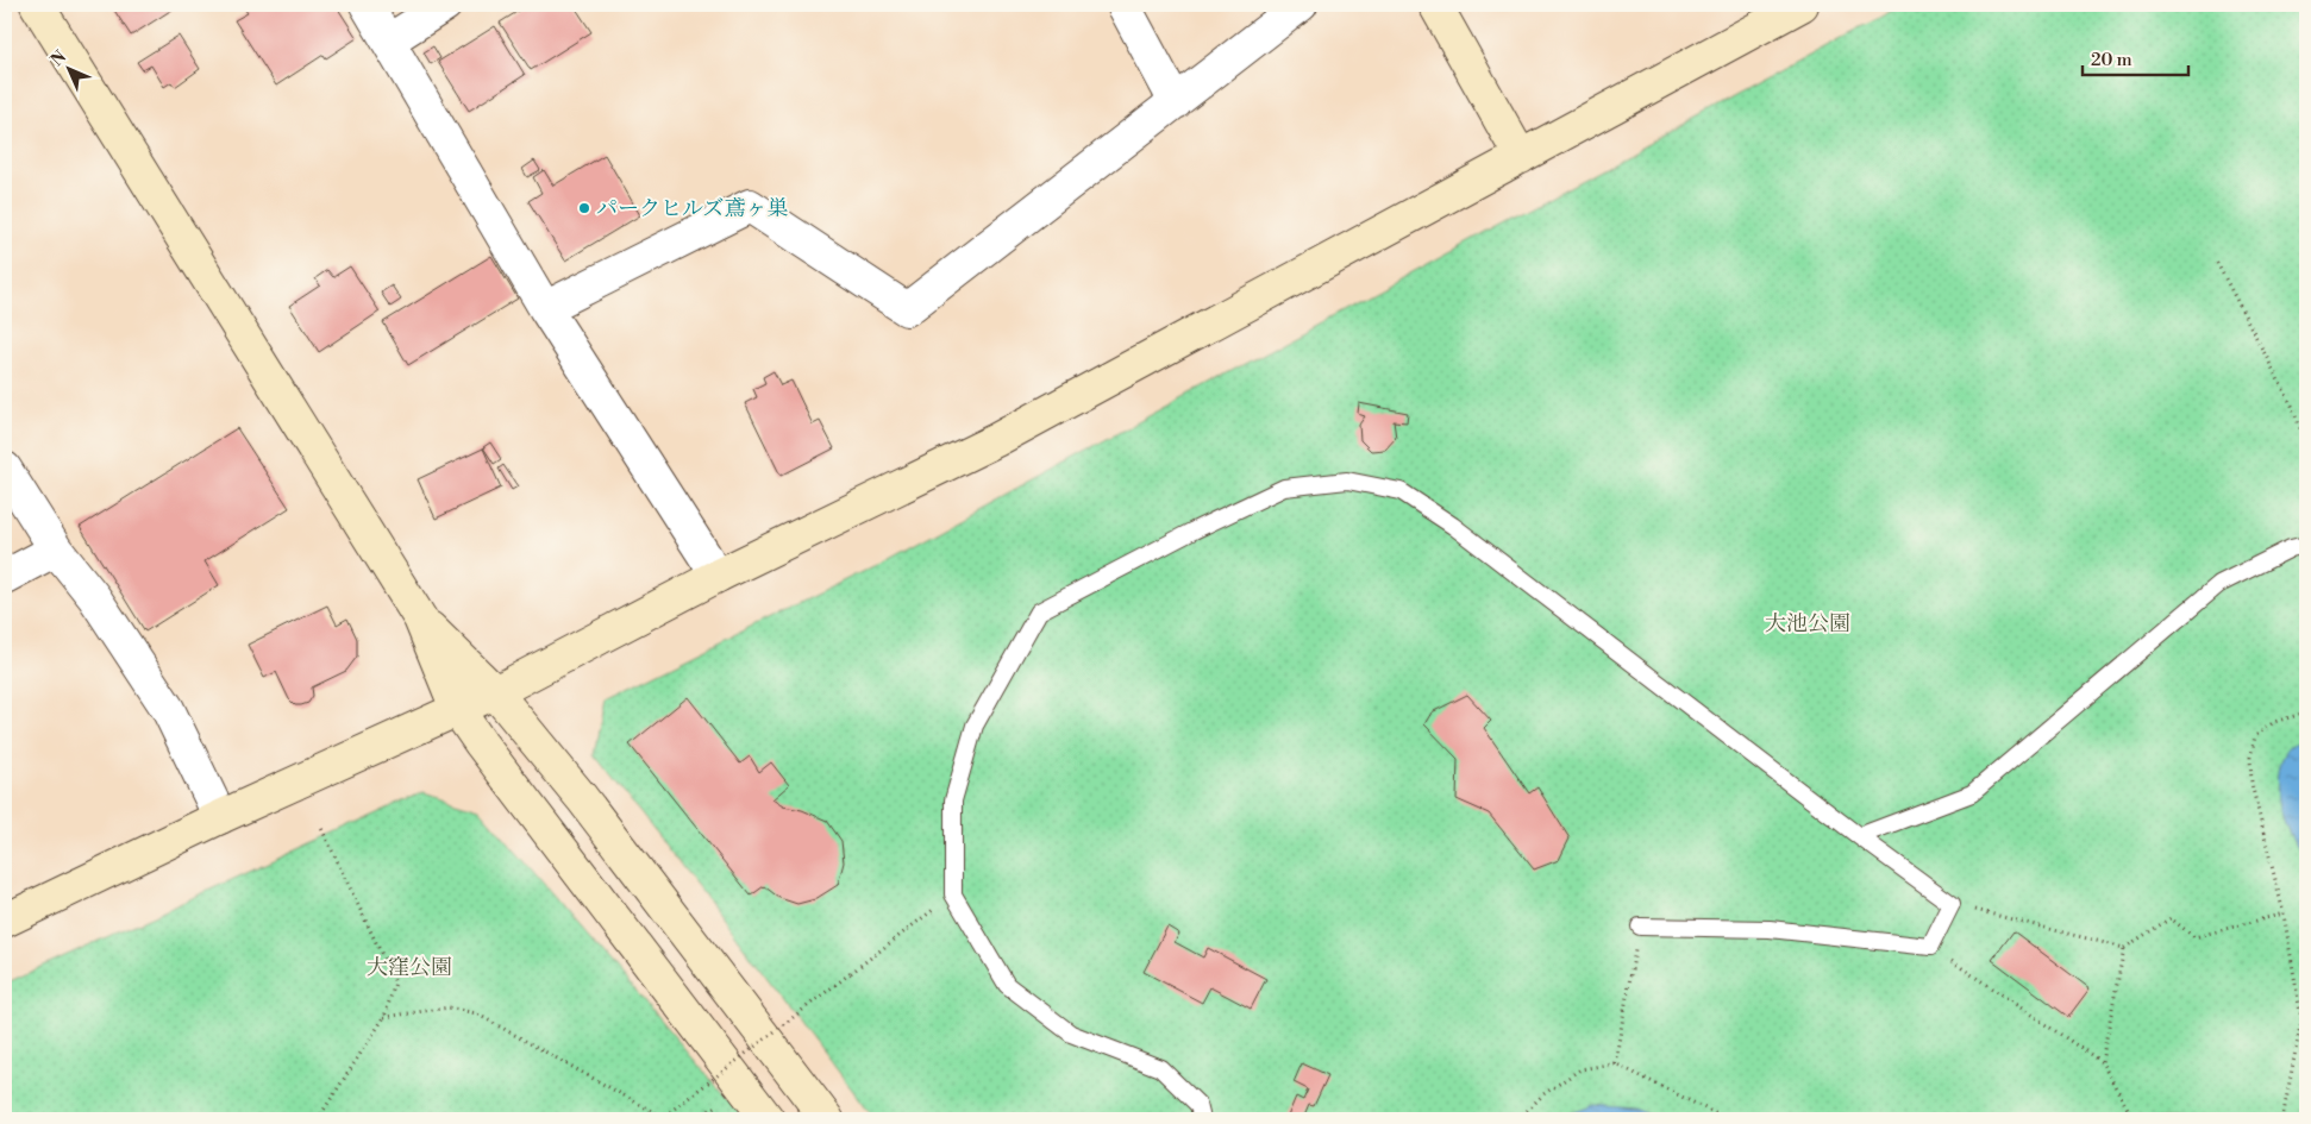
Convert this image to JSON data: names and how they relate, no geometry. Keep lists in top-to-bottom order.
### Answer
{
  "parks": ["大池公園", "大窪公園"],
  "places": ["パークヒルズ鳶ヶ巣"],
  "scale_bar": "20 m",
  "north": "top left"
}
